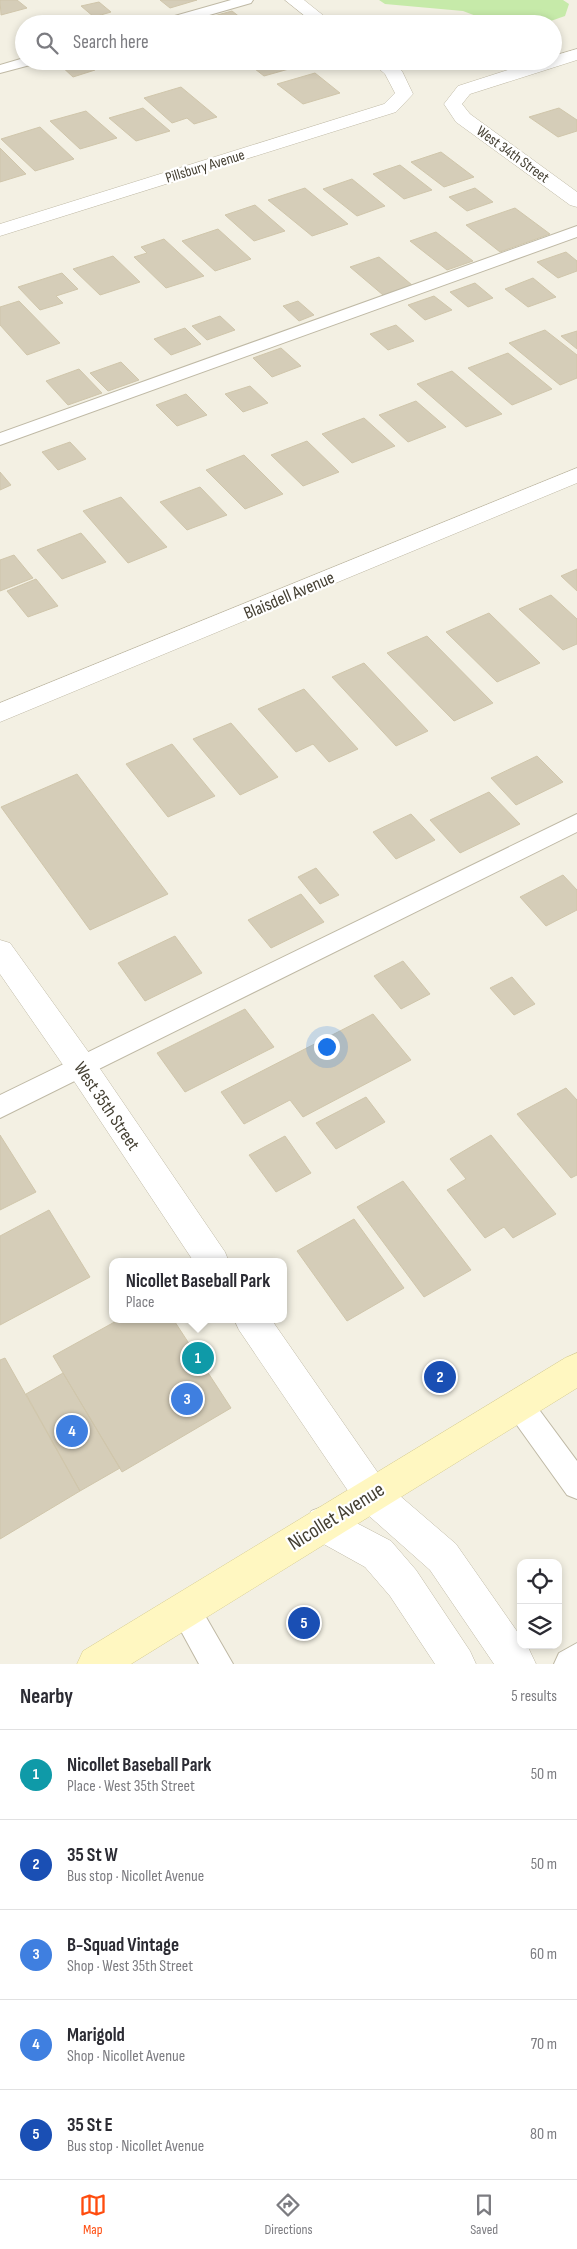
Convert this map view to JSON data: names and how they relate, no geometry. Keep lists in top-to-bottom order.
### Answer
{
  "streets": {
    "main road": ["Nicollet Avenue"],
    "street": [
      "West 34th Street",
      "Pillsbury Avenue",
      "Blaisdell Avenue",
      "West 35th Street"
    ]
  },
  "page": {
    "search": "Search here",
    "popup": ["Nicollet Baseball Park", "Place"],
    "pins": [
      "1",
      "2",
      "3",
      "4",
      "5"
    ],
    "heading": ["Nearby", "5 results"],
    "list": [
      {
        "mark": "1",
        "name": "Nicollet Baseball Park",
        "note": "Place · West 35th Street",
        "value": "50 m"
      },
      {
        "mark": "2",
        "name": "35 St W",
        "note": "Bus stop · Nicollet Avenue",
        "value": "50 m"
      },
      {
        "mark": "3",
        "name": "B-Squad Vintage",
        "note": "Shop · West 35th Street",
        "value": "60 m"
      },
      {
        "mark": "4",
        "name": "Marigold",
        "note": "Shop · Nicollet Avenue",
        "value": "70 m"
      },
      {
        "mark": "5",
        "name": "35 St E",
        "note": "Bus stop · Nicollet Avenue",
        "value": "80 m"
      }
    ],
    "nav": ["Map", "Directions", "Saved"]
  }
}
